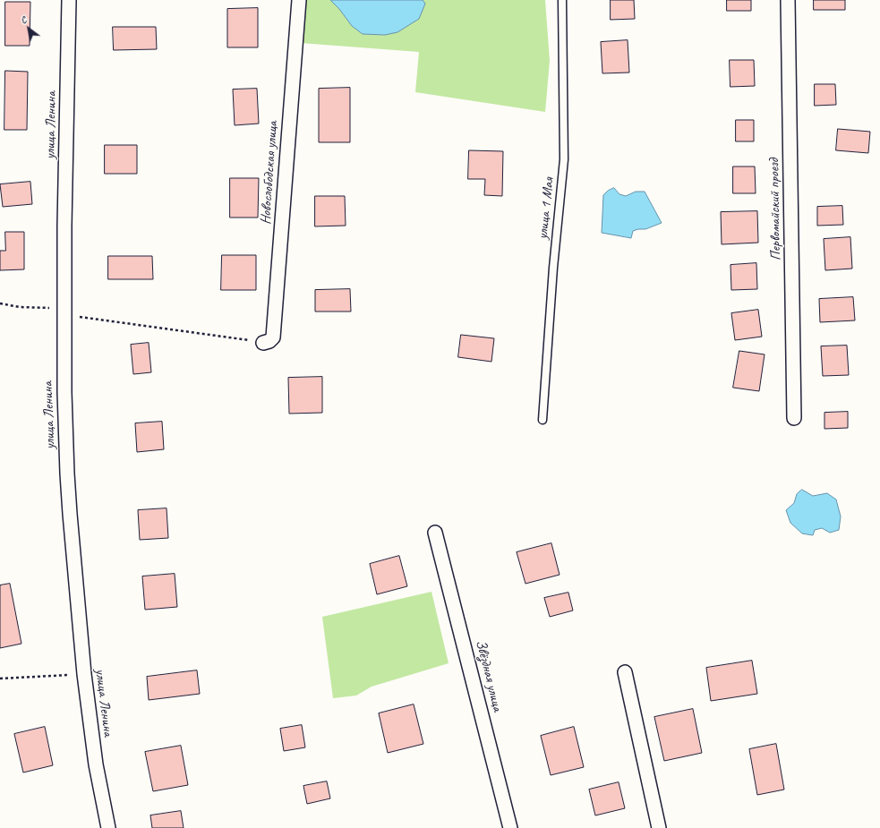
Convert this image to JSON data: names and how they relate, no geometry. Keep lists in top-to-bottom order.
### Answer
{
  "streets": {
    "street": [
      "улица Ленина",
      "Новослободская улица",
      "Первомайский проезд",
      "Звёздная улица"
    ],
    "lane": ["улица 1 Мая"]
  },
  "north": "top left"
}
